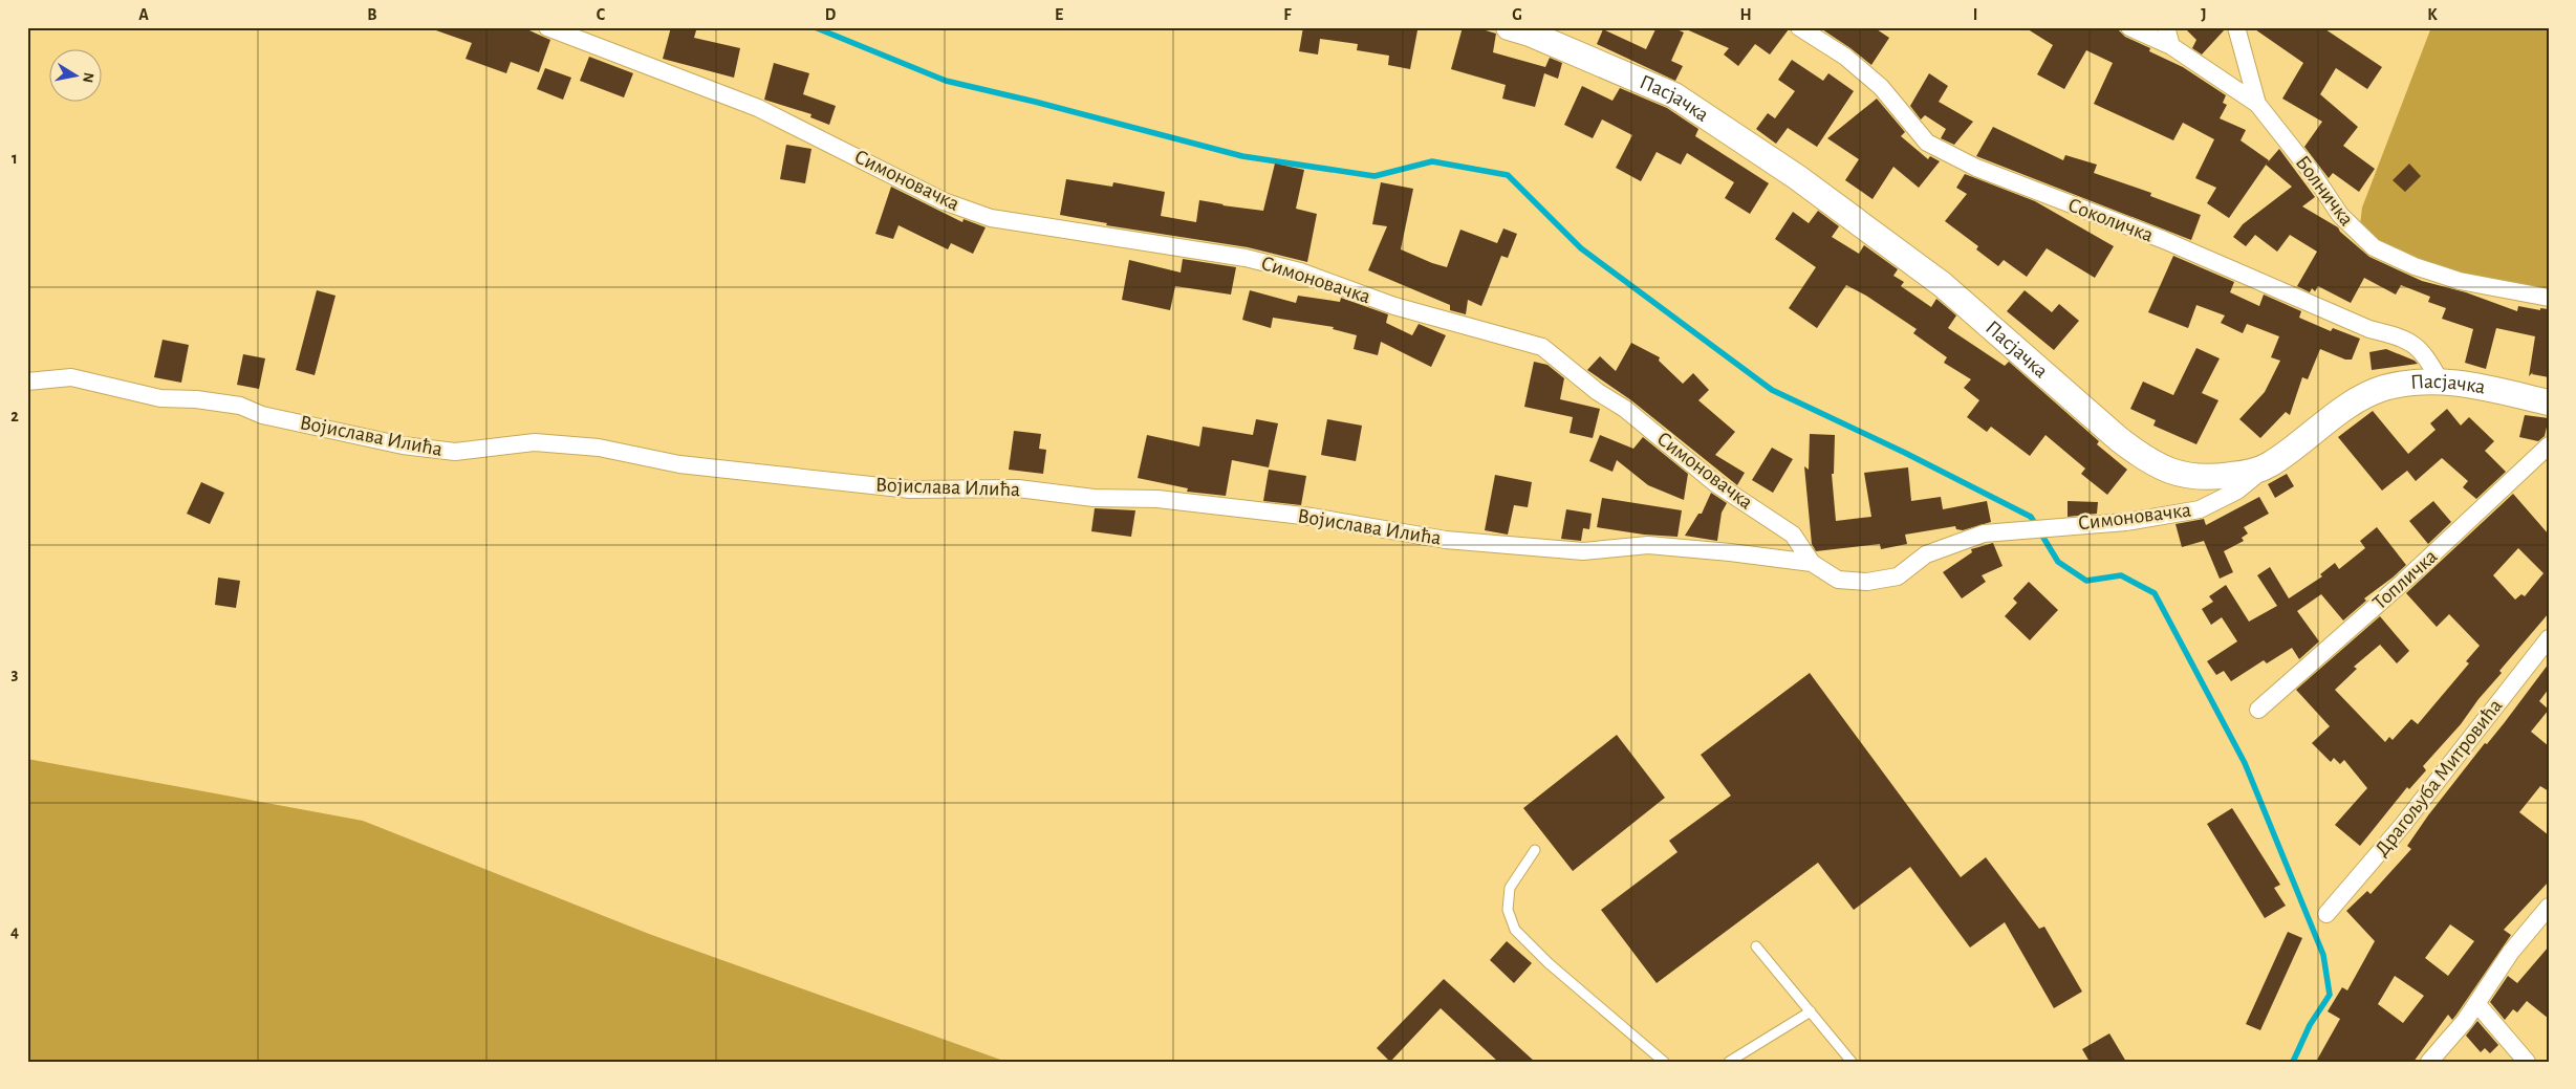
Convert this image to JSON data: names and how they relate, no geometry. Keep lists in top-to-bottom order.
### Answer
{
  "streets": {
    "main road": ["Пасјачка"],
    "street": [
      "Симоновачка",
      "Болничка",
      "Соколичка",
      "Војислава Илића",
      "Топличка",
      "Драгољуба Митровића"
    ]
  },
  "crossings": [
    ["Пасјачка", "Симоновачка"],
    ["Пасјачка", "Соколичка"],
    ["Симоновачка", "Војислава Илића"]
  ],
  "north": "right",
  "grid": {
    "columns": [
      "A",
      "B",
      "C",
      "D",
      "E",
      "F",
      "G",
      "H",
      "I",
      "J",
      "K"
    ],
    "rows": [
      "1",
      "2",
      "3",
      "4"
    ]
  }
}
